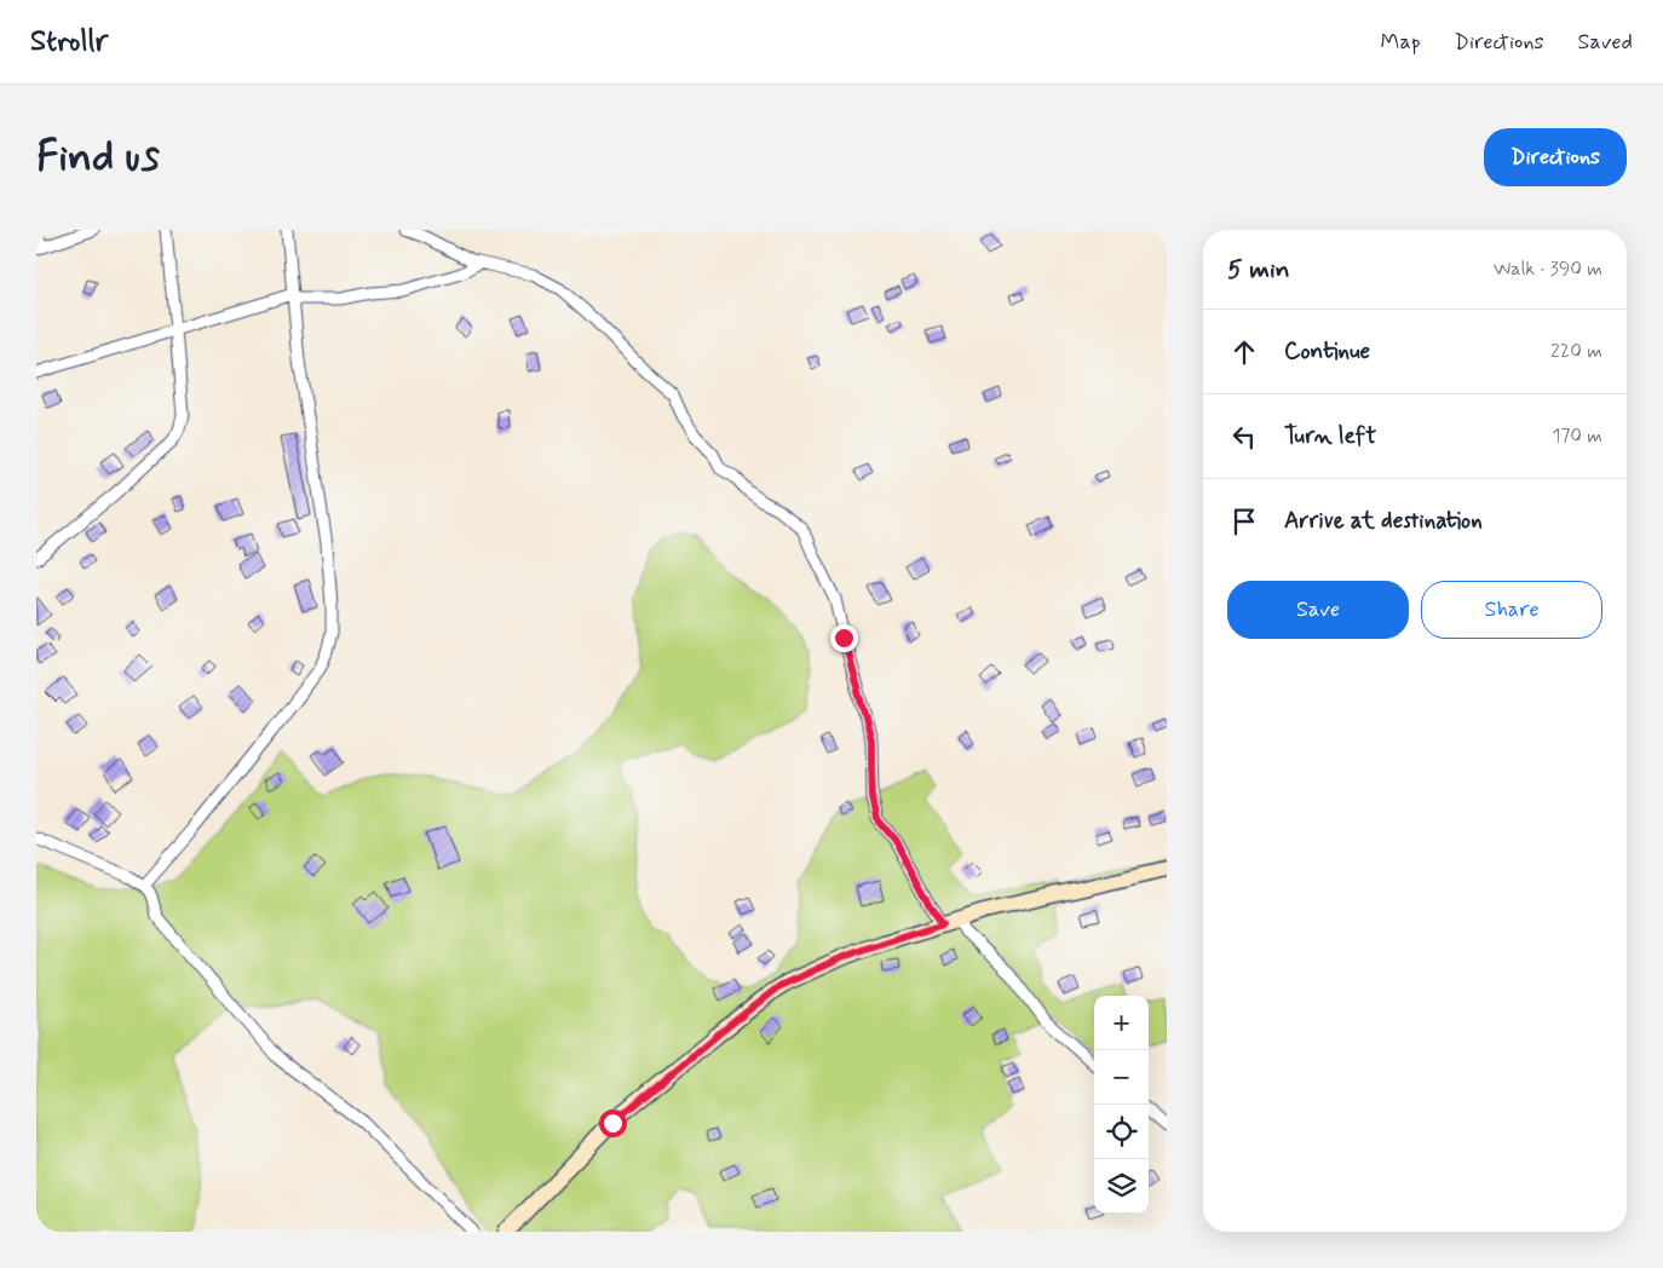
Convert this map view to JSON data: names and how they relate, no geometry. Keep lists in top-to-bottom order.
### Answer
{
  "page": {
    "header": "Strollr",
    "nav": ["Map", "Directions", "Saved"],
    "buttons": [
      "Directions",
      ["Save", "Share"]
    ],
    "title": "Find us",
    "heading": ["5 min", "Walk · 390 m"],
    "list": [
      ["Continue", "220 m"],
      ["Turn left", "170 m"],
      "Arrive at destination"
    ],
    "map_buttons": ["+", "−"]
  }
}
